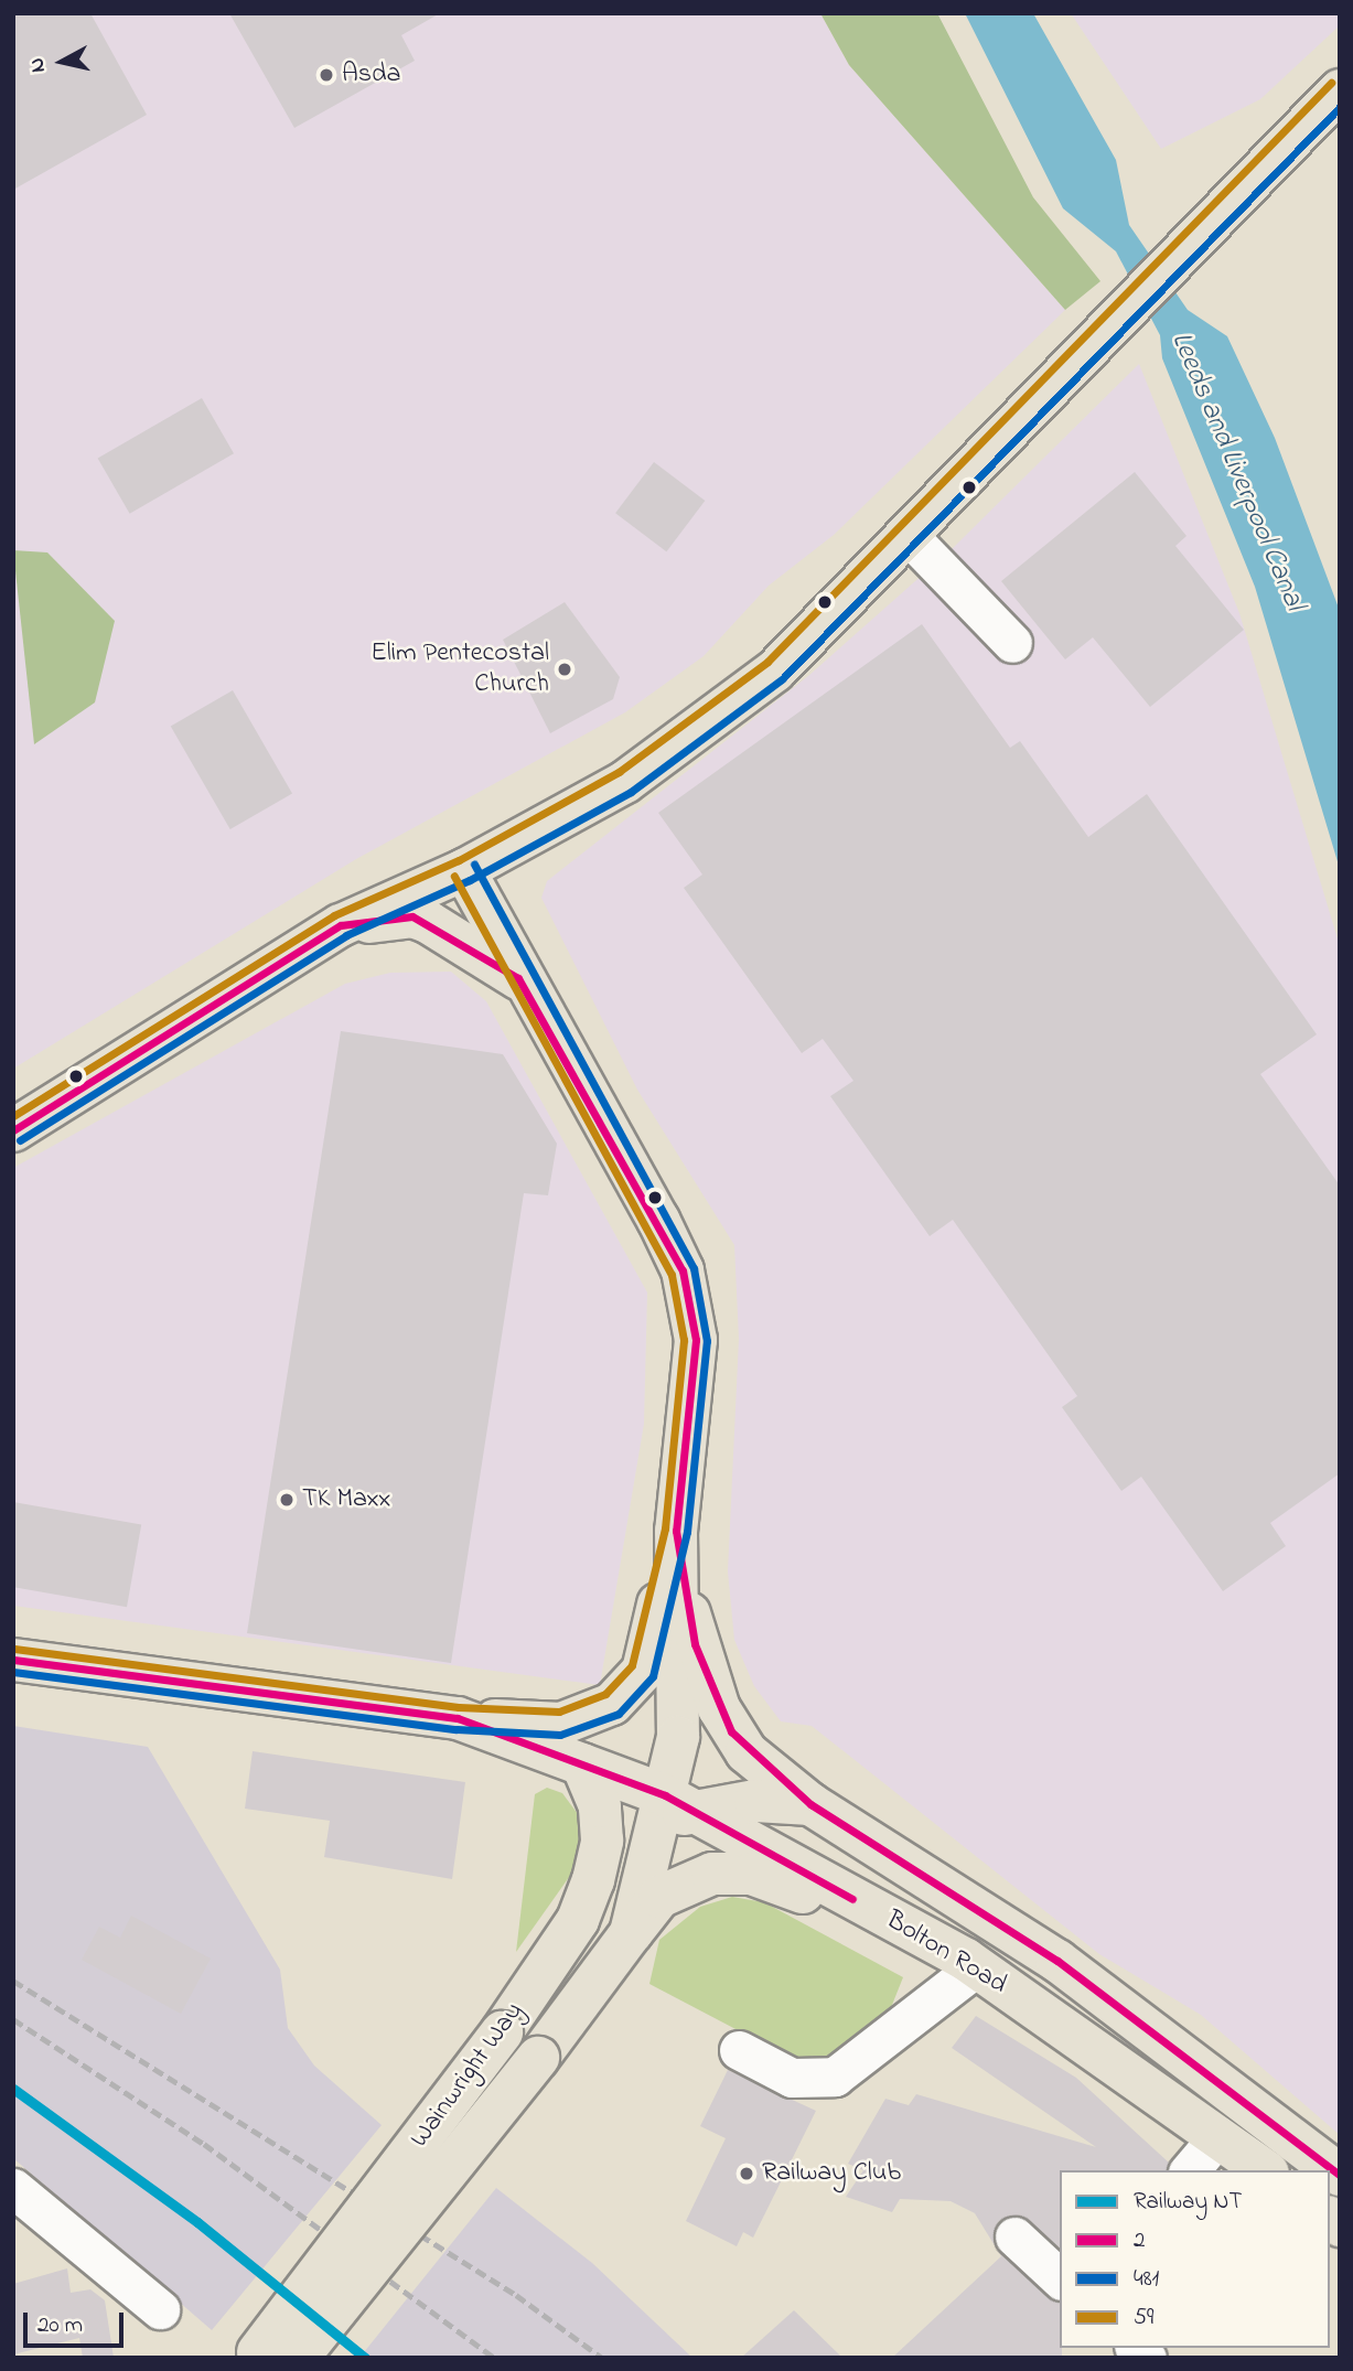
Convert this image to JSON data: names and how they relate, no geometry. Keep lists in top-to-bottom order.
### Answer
{
  "streets": {
    "highway": ["Bolton Road", "Wainwright Way"]
  },
  "crossings": [
    ["Bolton Road", "Wainwright Way"]
  ],
  "water": ["Leeds and Liverpool Canal"],
  "places": [
    "Asda",
    "Elim Pentecostal Church",
    "TK Maxx",
    "Railway Club"
  ],
  "lines": [
    "transit line 59",
    "transit line 481",
    "transit line 2",
    "rail line NT"
  ],
  "legend": [
    "Railway NT",
    "2",
    "481",
    "59"
  ],
  "scale_bar": "20 m",
  "north": "left"
}
